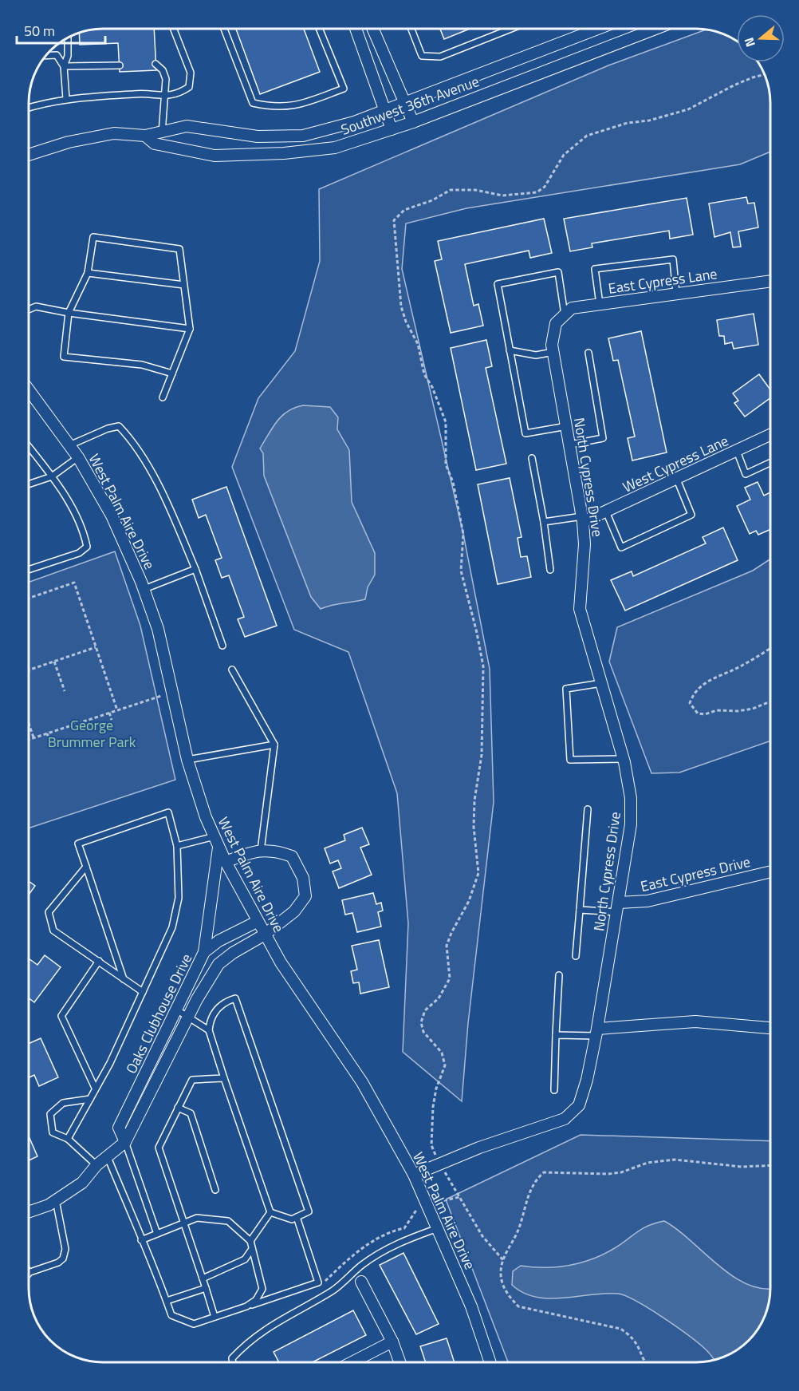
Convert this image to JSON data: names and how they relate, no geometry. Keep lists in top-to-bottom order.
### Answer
{
  "streets": {
    "street": [
      "Southwest 36th Avenue",
      "East Cypress Lane",
      "West Cypress Lane",
      "North Cypress Drive",
      "West Palm Aire Drive",
      "East Cypress Drive",
      "Oaks Clubhouse Drive"
    ]
  },
  "crossings": [
    ["East Cypress Lane", "North Cypress Drive"],
    ["West Cypress Lane", "North Cypress Drive"],
    ["North Cypress Drive", "West Palm Aire Drive"],
    ["North Cypress Drive", "East Cypress Drive"],
    ["West Palm Aire Drive", "Oaks Clubhouse Drive"]
  ],
  "parks": ["George Brummer Park"],
  "scale_bar": "50 m",
  "north": "left"
}
